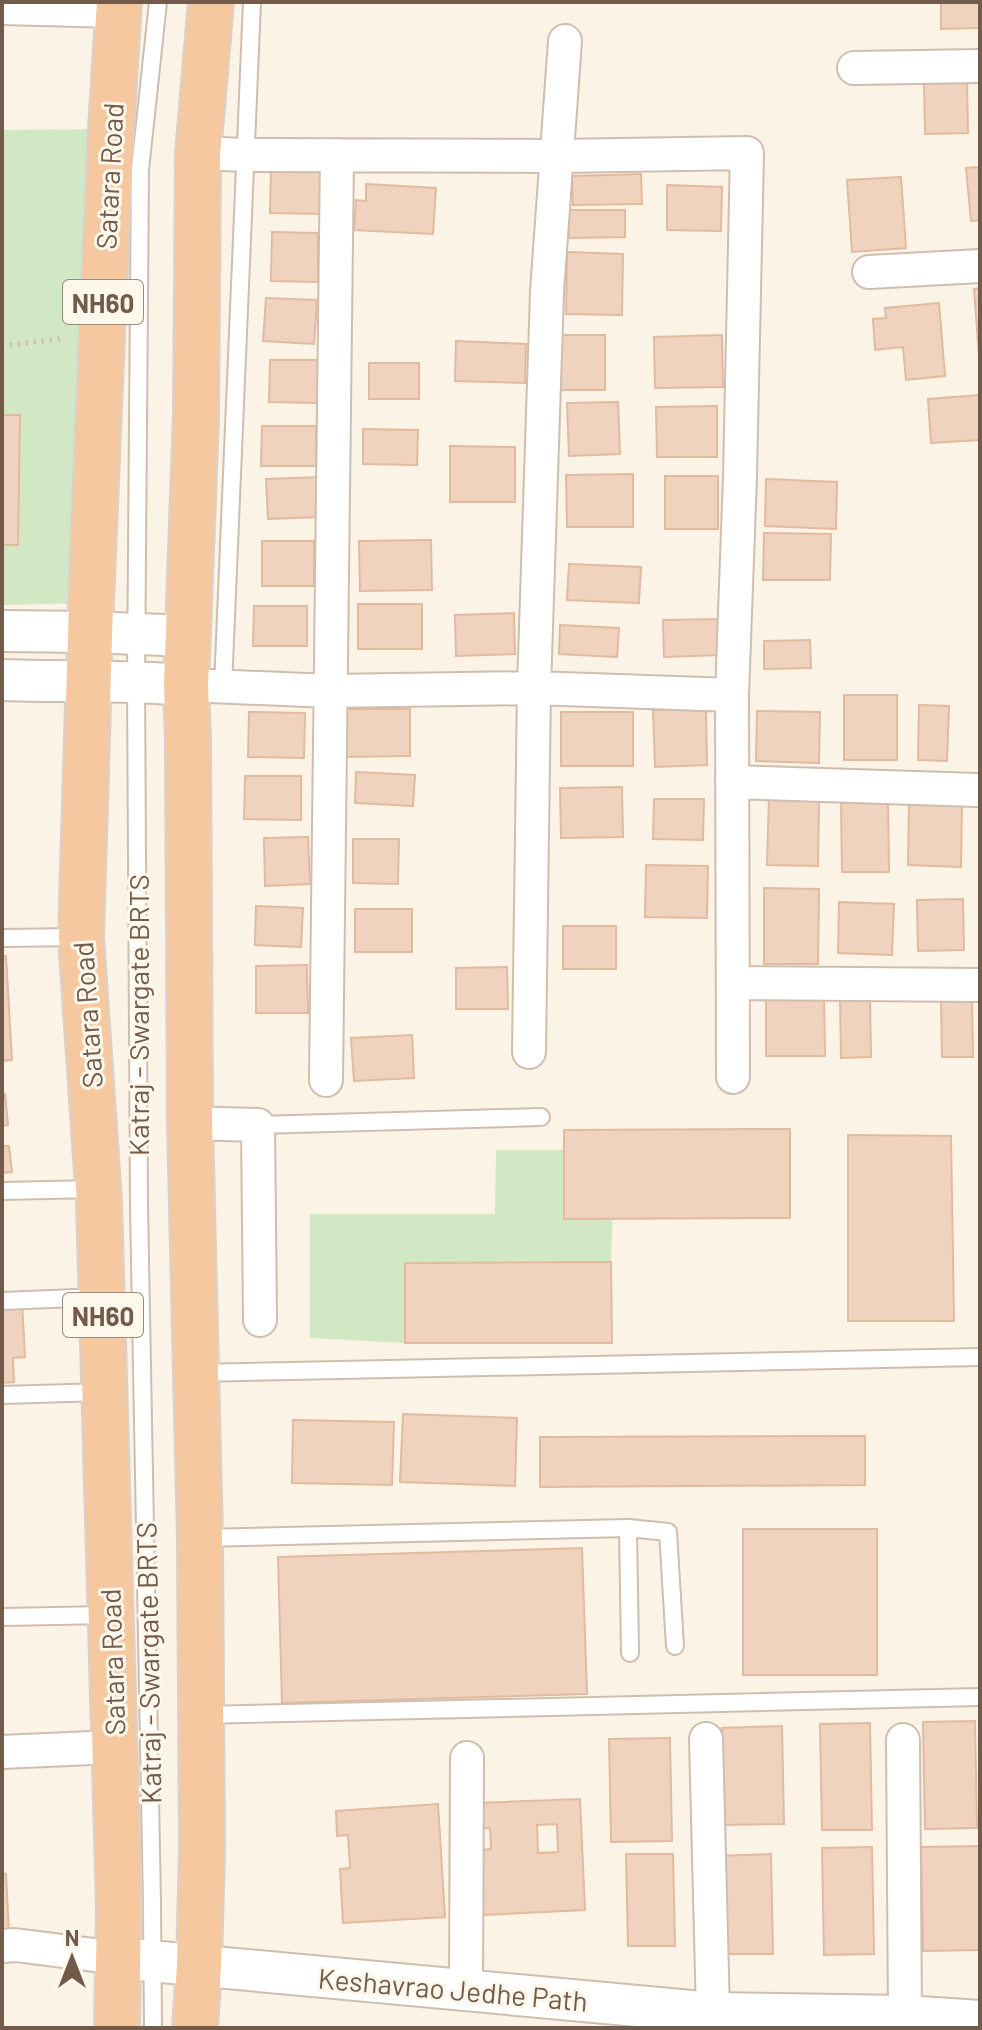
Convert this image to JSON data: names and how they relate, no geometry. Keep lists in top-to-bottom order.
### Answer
{
  "streets": {
    "highway": ["Satara Road", "NH60"],
    "street": ["Keshavrao Jedhe Path"],
    "lane": ["Katraj - Swargate BRTS"]
  },
  "crossings": [
    ["Satara Road", "Katraj - Swargate BRTS"],
    ["Satara Road", "Keshavrao Jedhe Path"],
    ["Katraj - Swargate BRTS", "Keshavrao Jedhe Path"]
  ],
  "north": "top"
}
